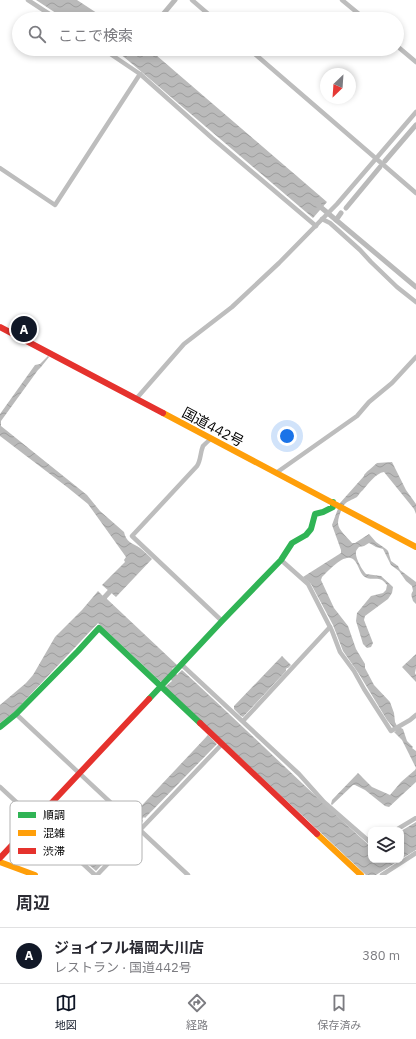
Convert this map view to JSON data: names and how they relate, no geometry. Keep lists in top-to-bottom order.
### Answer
{
  "streets": {
    "main road": ["国道442号"]
  },
  "legend": ["順調", "混雑", "渋滞"],
  "north": "bottom left",
  "page": {
    "search": "ここで検索",
    "pins": "A",
    "heading": "周辺",
    "list": [
      {
        "mark": "A",
        "name": "ジョイフル福岡大川店",
        "note": "レストラン · 国道442号",
        "value": "380 m"
      }
    ],
    "nav": ["地図", "経路", "保存済み"]
  }
}
